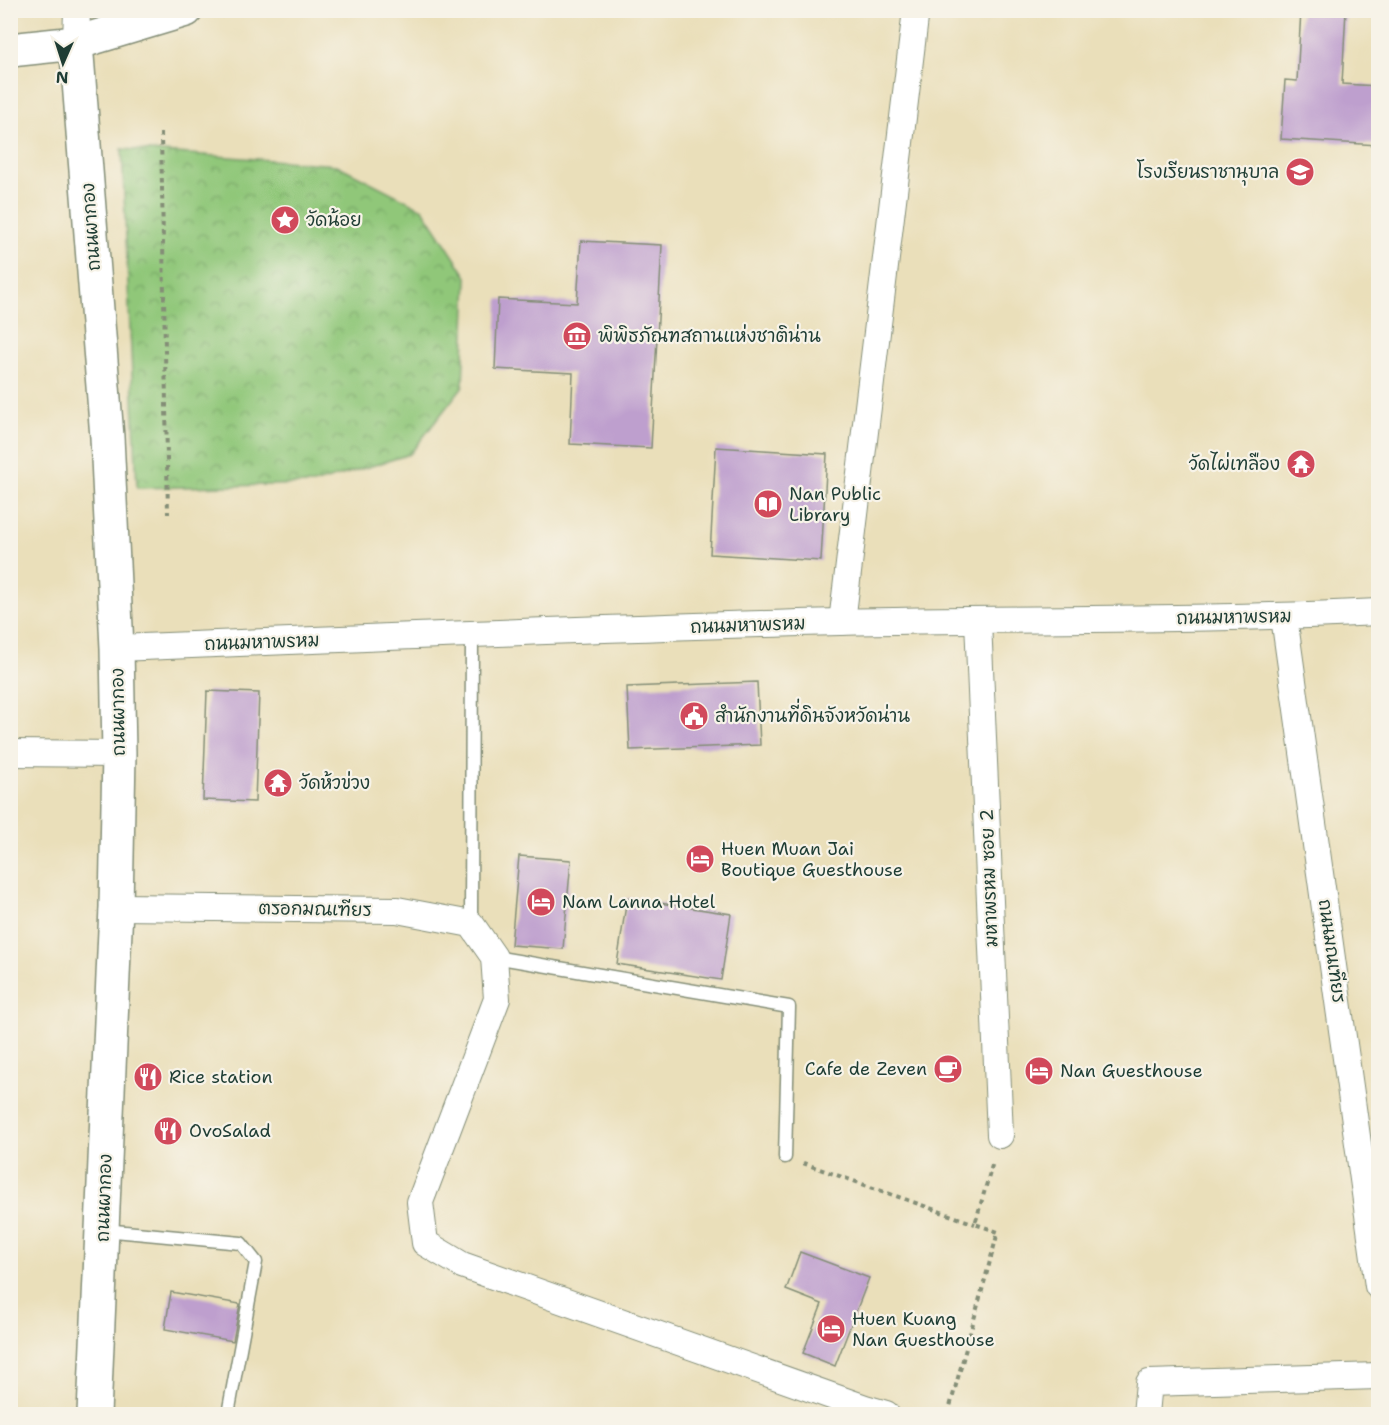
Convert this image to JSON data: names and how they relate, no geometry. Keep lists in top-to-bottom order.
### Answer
{
  "streets": {
    "main road": ["ถนนผากอง"],
    "street": [
      "ถนนมหาพรหม",
      "มหาพรหม ซอย 2",
      "ตรอกมณเฑียร",
      "ถนนมณเฑียร"
    ]
  },
  "crossings": [
    ["ถนนผากอง", "ถนนมหาพรหม"],
    ["ถนนผากอง", "ตรอกมณเฑียร"],
    ["ถนนมหาพรหม", "มหาพรหม ซอย 2"],
    ["ถนนมหาพรหม", "ถนนมณเฑียร"]
  ],
  "places": {
    "school or university": ["โรงเรียนราชานุบาล"],
    "place": ["วัดน้อย"],
    "museum": ["พิพิธภัณฑสถานแห่งชาติน่าน"],
    "temple": ["วัดไผ่เทลือง", "วัดห้วข่วง"],
    "library": ["Nan Public Library"],
    "public building": ["สำนักงานที่ดินจังหวัดน่าน"],
    "hotel": [
      "Huen Muan Jai Boutique Guesthouse",
      "Nam Lanna Hotel",
      "Nan Guesthouse",
      "Huen Kuang Nan Guesthouse"
    ],
    "cafe": ["Cafe de Zeven"],
    "restaurant": ["Rice station", "OvoSalad"]
  },
  "north": "bottom"
}
